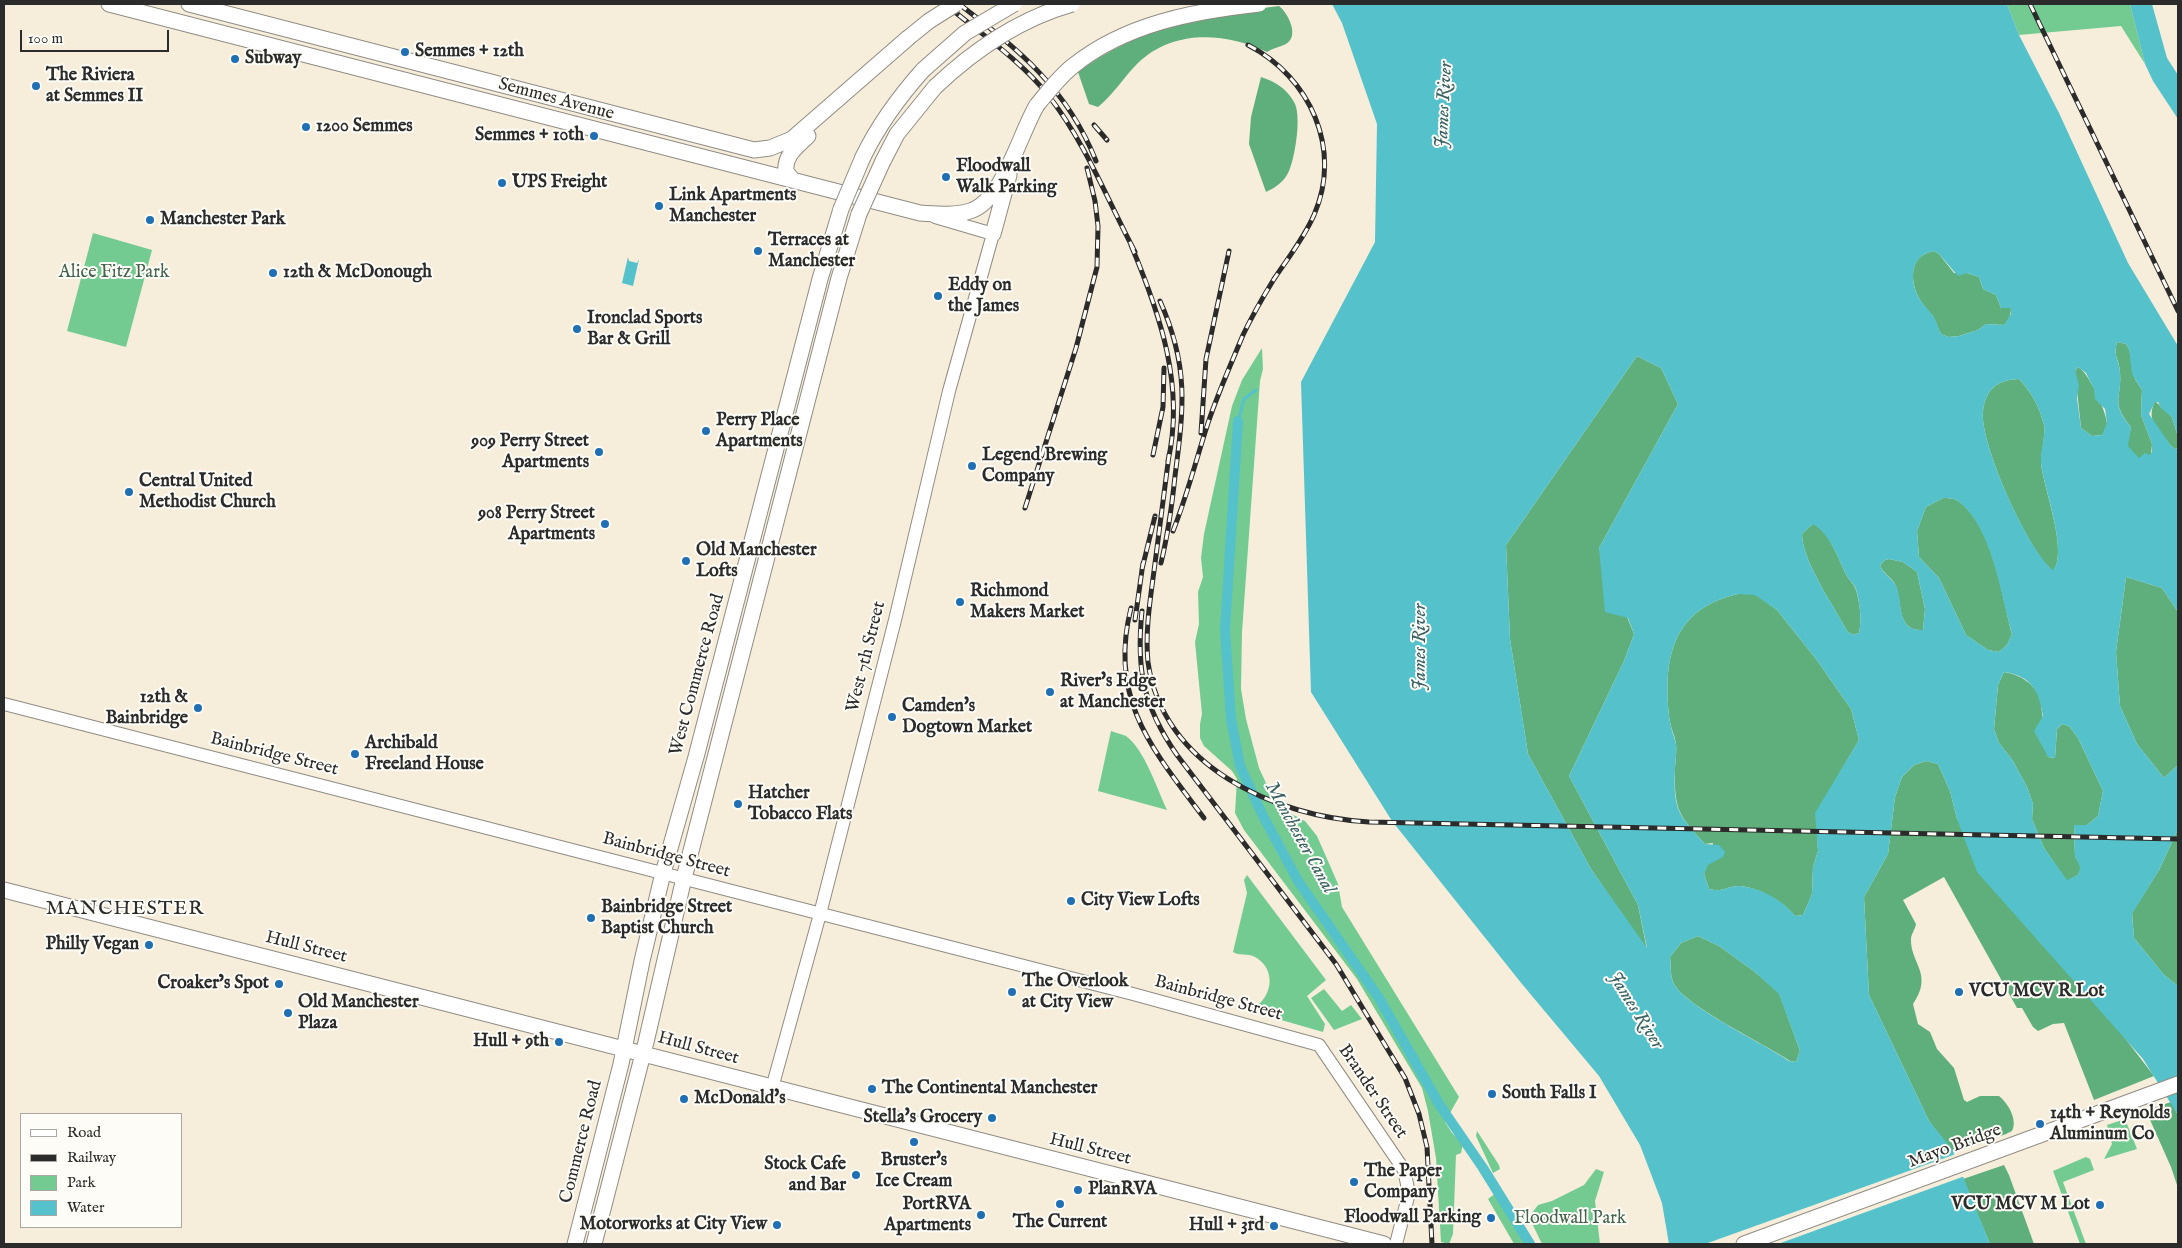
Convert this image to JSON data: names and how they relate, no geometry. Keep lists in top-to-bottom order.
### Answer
{
  "streets": {
    "main road": [
      "Semmes Avenue",
      "West Commerce Road",
      "Hull Street",
      "Commerce Road",
      "Mayo Bridge"
    ],
    "street": ["West 7th Street", "Bainbridge Street", "Brander Street"]
  },
  "crossings": [
    ["Semmes Avenue", "West 7th Street"],
    ["West 7th Street", "Bainbridge Street"],
    ["West 7th Street", "Hull Street"],
    ["West Commerce Road", "Bainbridge Street"],
    ["West Commerce Road", "Hull Street"],
    ["West Commerce Road", "Commerce Road"],
    ["Bainbridge Street", "Brander Street"],
    ["Hull Street", "Commerce Road"]
  ],
  "districts": ["MANCHESTER"],
  "water": ["James River", "Manchester Canal"],
  "parks": ["Alice Fitz Park", "Floodwall Park"],
  "places": [
    "Semmes + 12th",
    "Subway",
    "The Riviera at Semmes II",
    "1200 Semmes",
    "Semmes + 10th",
    "Floodwall Walk Parking",
    "UPS Freight",
    "Link Apartments Manchester",
    "Manchester Park",
    "Terraces at Manchester",
    "12th & McDonough",
    "Eddy on the James",
    "Ironclad Sports Bar & Grill",
    "Perry Place Apartments",
    "909 Perry Street Apartments",
    "Legend Brewing Company",
    "Central United Methodist Church",
    "908 Perry Street Apartments",
    "Old Manchester Lofts",
    "Richmond Makers Market",
    "River's Edge at Manchester",
    "12th & Bainbridge",
    "Camden's Dogtown Market",
    "Archibald Freeland House",
    "Hatcher Tobacco Flats",
    "City View Lofts",
    "Bainbridge Street Baptist Church",
    "Philly Vegan",
    "Croaker’s Spot",
    "The Overlook at City View",
    "VCU MCV R Lot",
    "Old Manchester Plaza",
    "Hull + 9th",
    "The Continental Manchester",
    "South Falls I",
    "McDonald's",
    "Stella's Grocery",
    "14th + Reynolds Aluminum Co",
    "Bruster's Ice Cream",
    "Stock Cafe and Bar",
    "The Paper Company",
    "PlanRVA",
    "The Current",
    "VCU MCV M Lot",
    "PortRVA Apartments",
    "Floodwall Parking",
    "Motorworks at City View",
    "Hull + 3rd"
  ],
  "legend": [
    "Road",
    "Railway",
    "Park",
    "Water"
  ],
  "scale_bar": "100 m"
}
